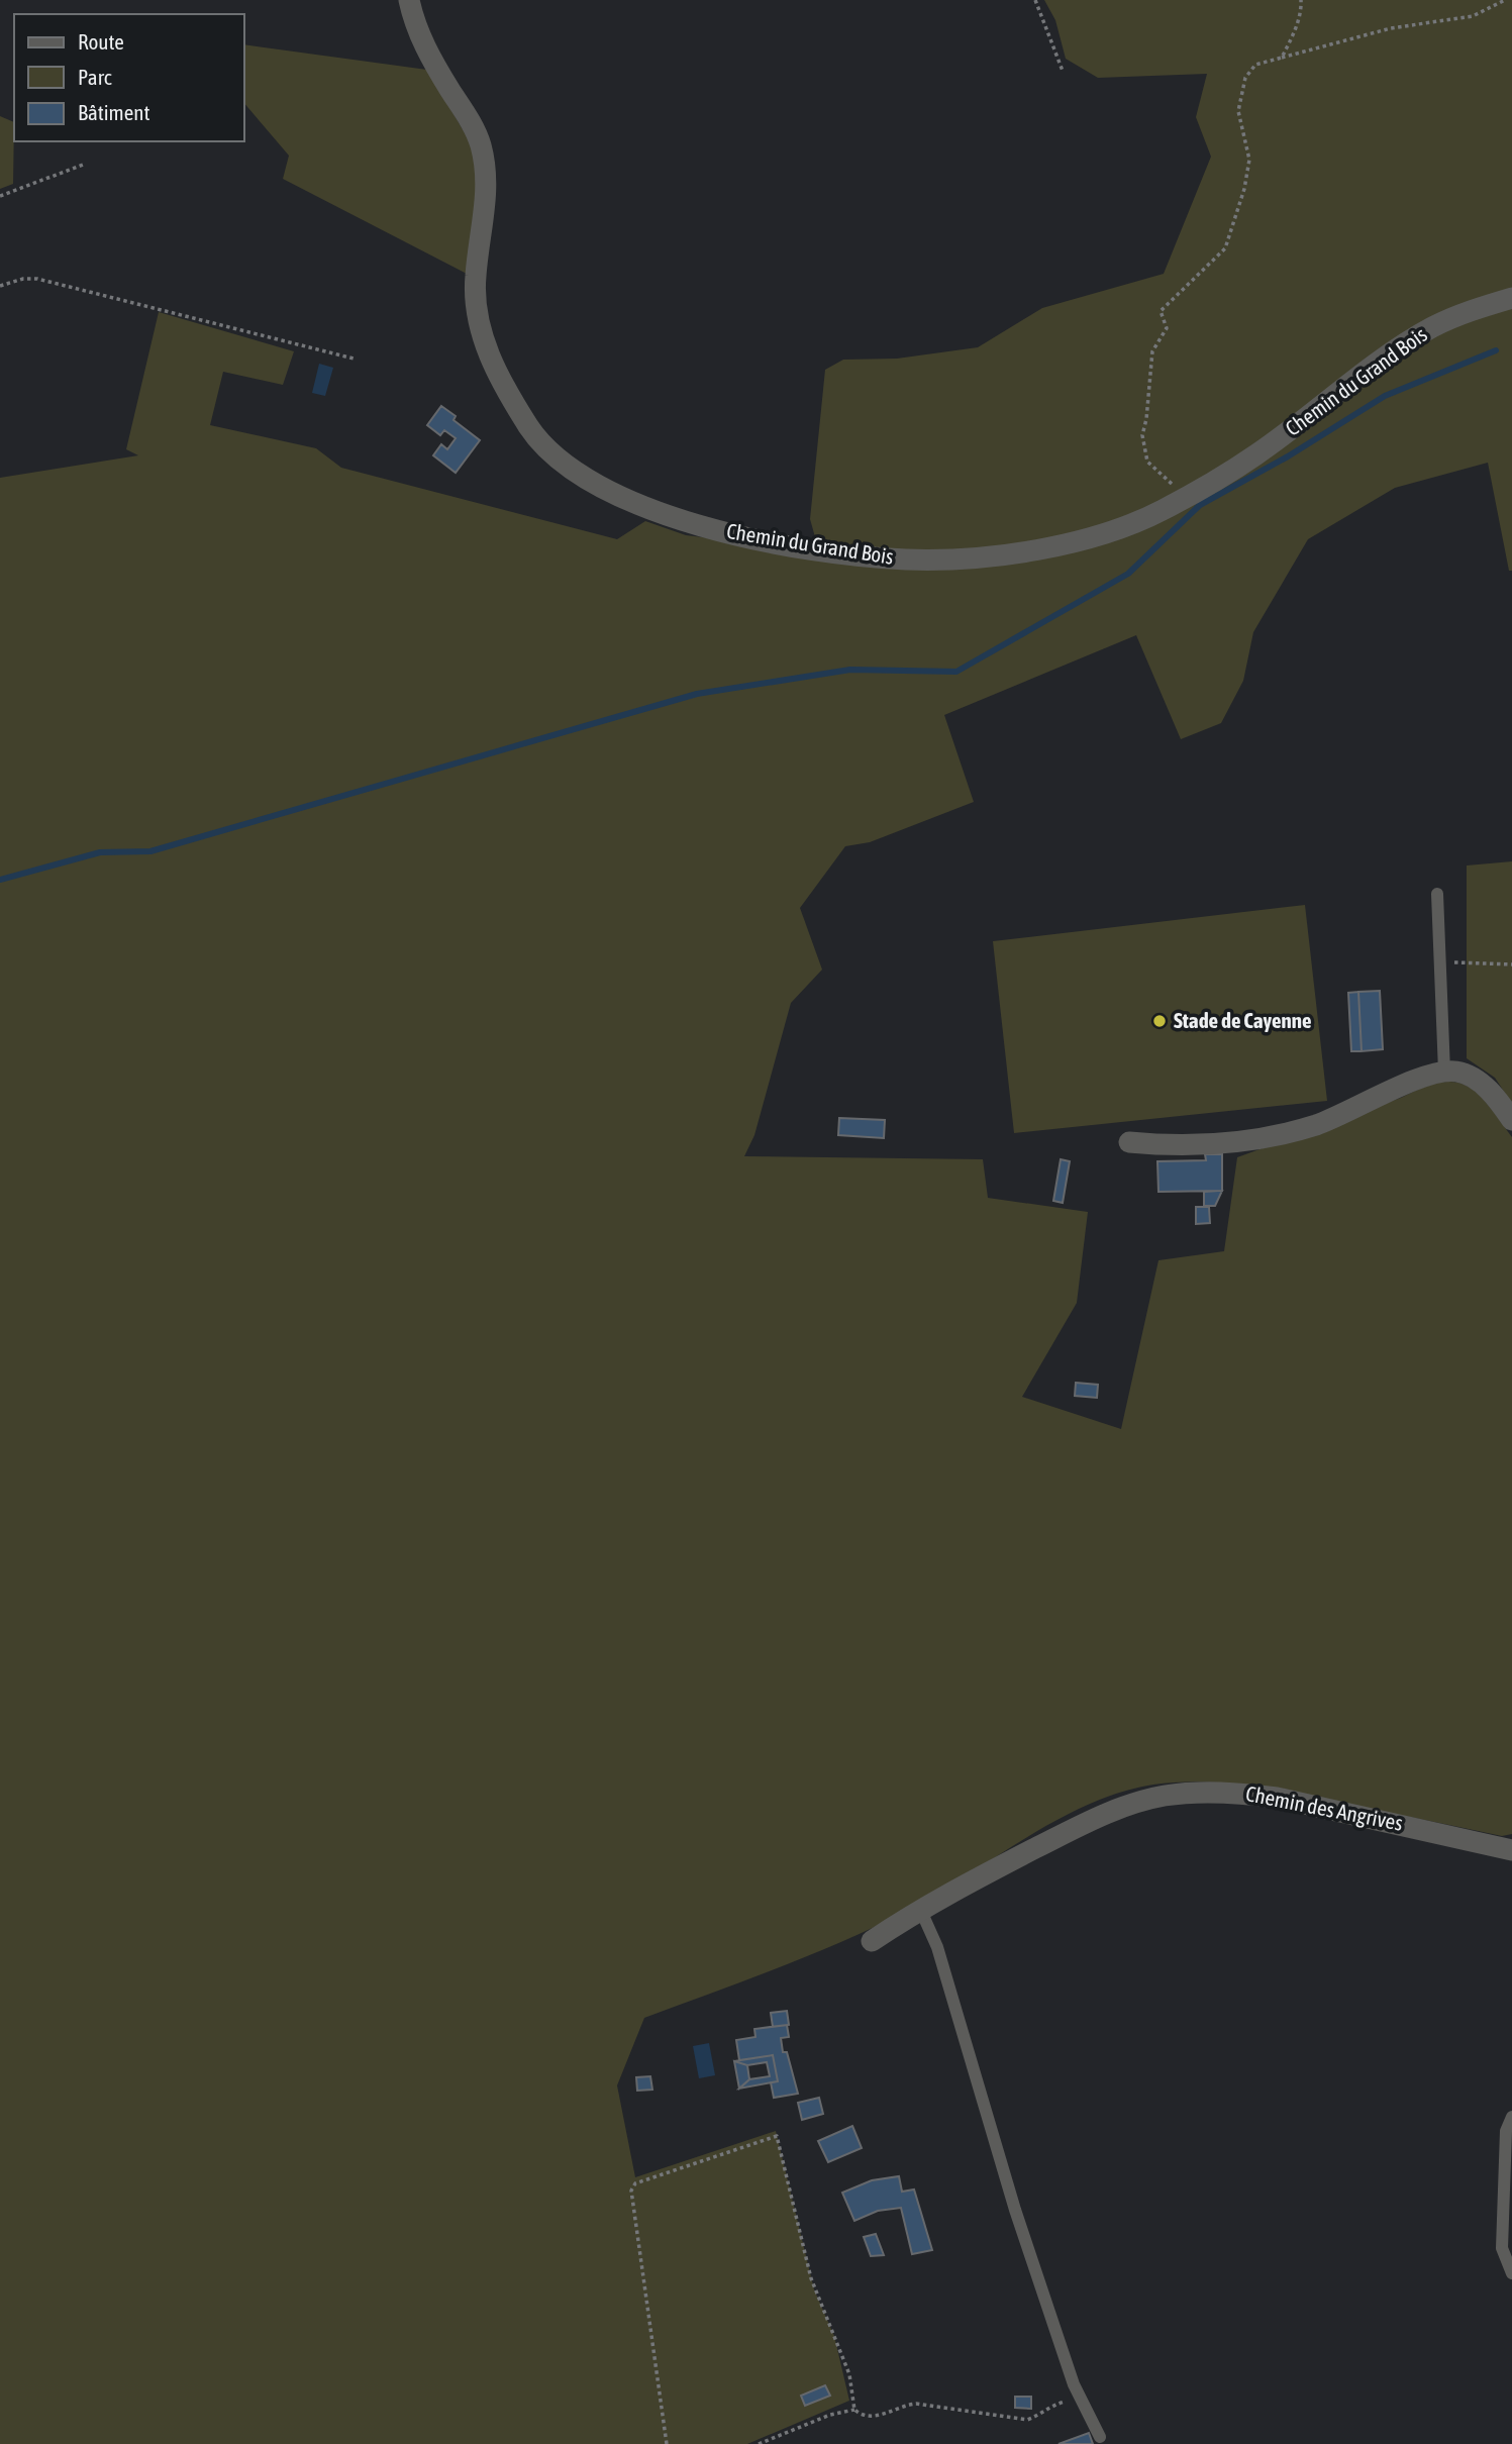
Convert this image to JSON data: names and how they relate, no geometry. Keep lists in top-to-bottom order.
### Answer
{
  "streets": {
    "street": ["Chemin du Grand Bois", "Chemin des Angrives"]
  },
  "places": ["Stade de Cayenne"],
  "legend": ["Route", "Parc", "Bâtiment"]
}
